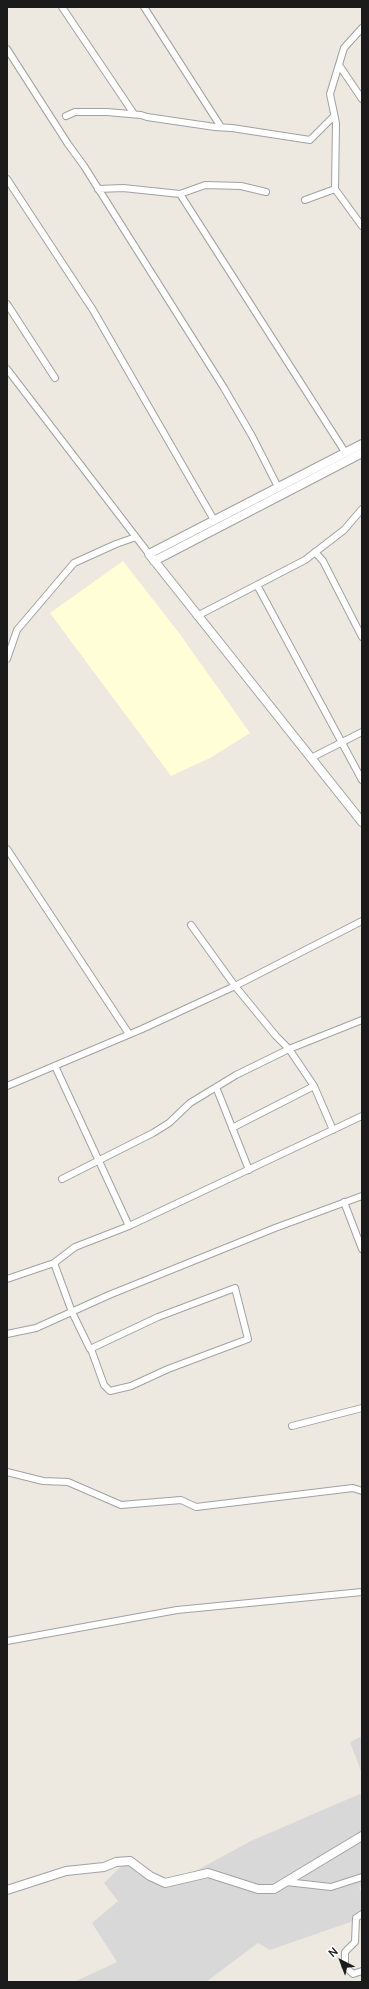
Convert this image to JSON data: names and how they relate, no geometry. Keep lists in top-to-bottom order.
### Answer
{
  "north": "top left"
}
